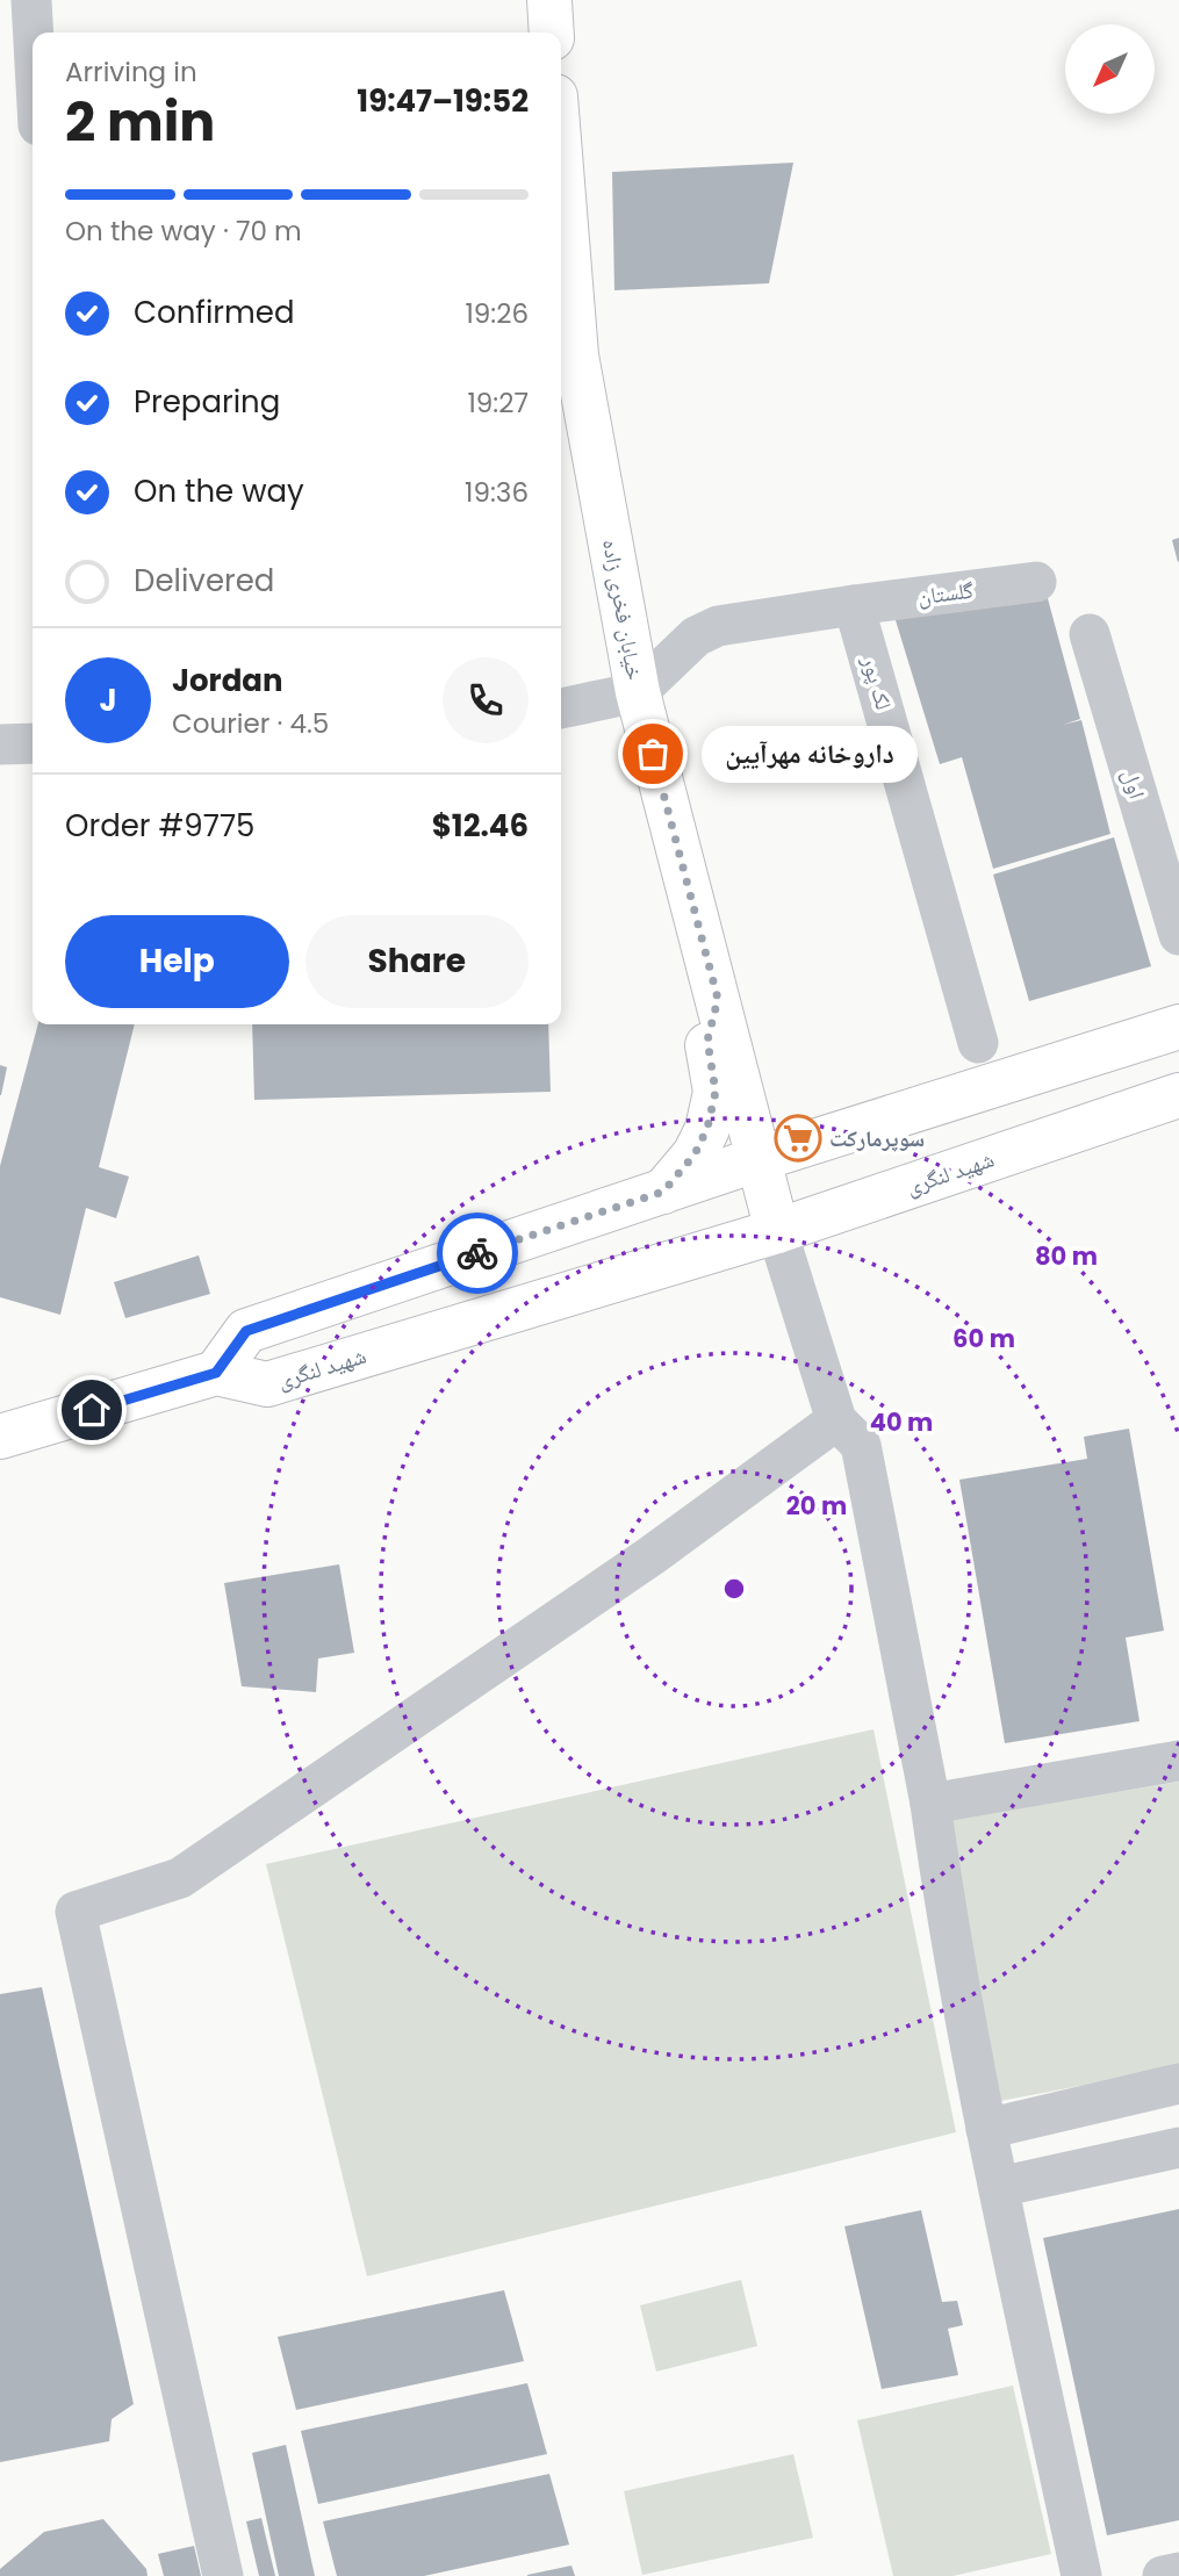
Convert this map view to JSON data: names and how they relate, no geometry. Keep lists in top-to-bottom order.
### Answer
{
  "streets": {
    "main road": ["خیابان فخری زاده", "شهید لنگری"],
    "street": ["گلستان", "لک پور", "اول"]
  },
  "crossings": [
    ["گلستان", "لک پور"],
    ["خیابان فخری زاده", "شهید لنگری"]
  ],
  "places": {
    "other": ["داروخانه مهرآیین"],
    "supermarket": ["سوپرمارکت"]
  },
  "north": "bottom left",
  "page": {
    "heading": ["2 min", "Arriving in", "19:47–19:52"],
    "panel": [
      "Jordan",
      "Courier · 4.5",
      "Order #9775",
      "$12.46"
    ],
    "bar": "On the way · 70 m",
    "list": [
      ["Confirmed", "19:26"],
      ["Preparing", "19:27"],
      ["On the way", "19:36"],
      "Delivered"
    ],
    "round": "J",
    "bubble": "داروخانه مهرآیین",
    "buttons": ["Help", "Share"]
  },
  "rings": [
    "80 m",
    "60 m",
    "40 m",
    "20 m"
  ]
}
